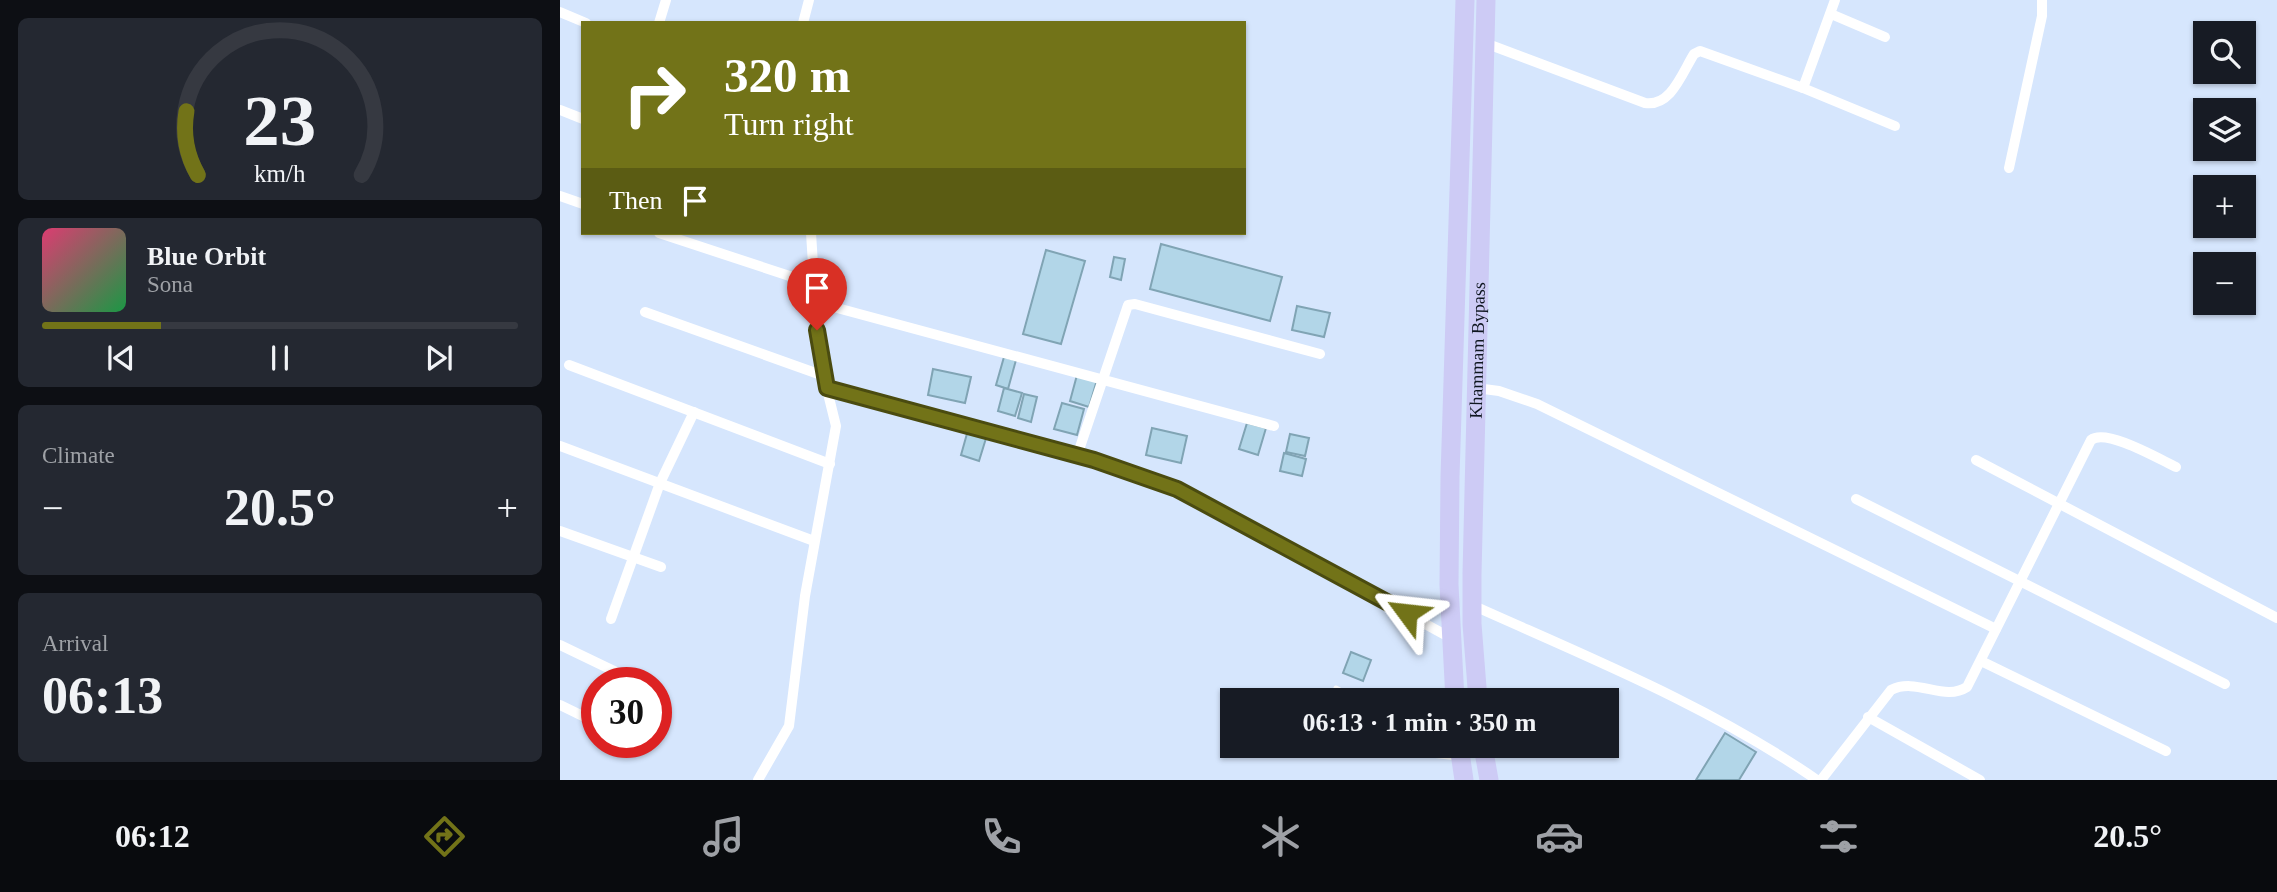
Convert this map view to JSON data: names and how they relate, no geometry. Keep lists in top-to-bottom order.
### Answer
{
  "streets": {
    "highway": ["Khammam Bypass"]
  },
  "page": {
    "map_buttons": ["+", "−"],
    "turn": ["320 m", "Turn right"],
    "then": "Then",
    "song": ["Blue Orbit", "Sona"],
    "tile": [
      "Climate",
      ["Arrival", "06:13"]
    ],
    "heat": ["−", "20.5°", "+"],
    "limit": "30",
    "trip": "06:13 · 1 min · 350 m",
    "tabs": ["06:12", "20.5°"],
    "gauge": ["23", "km/h"]
  }
}
